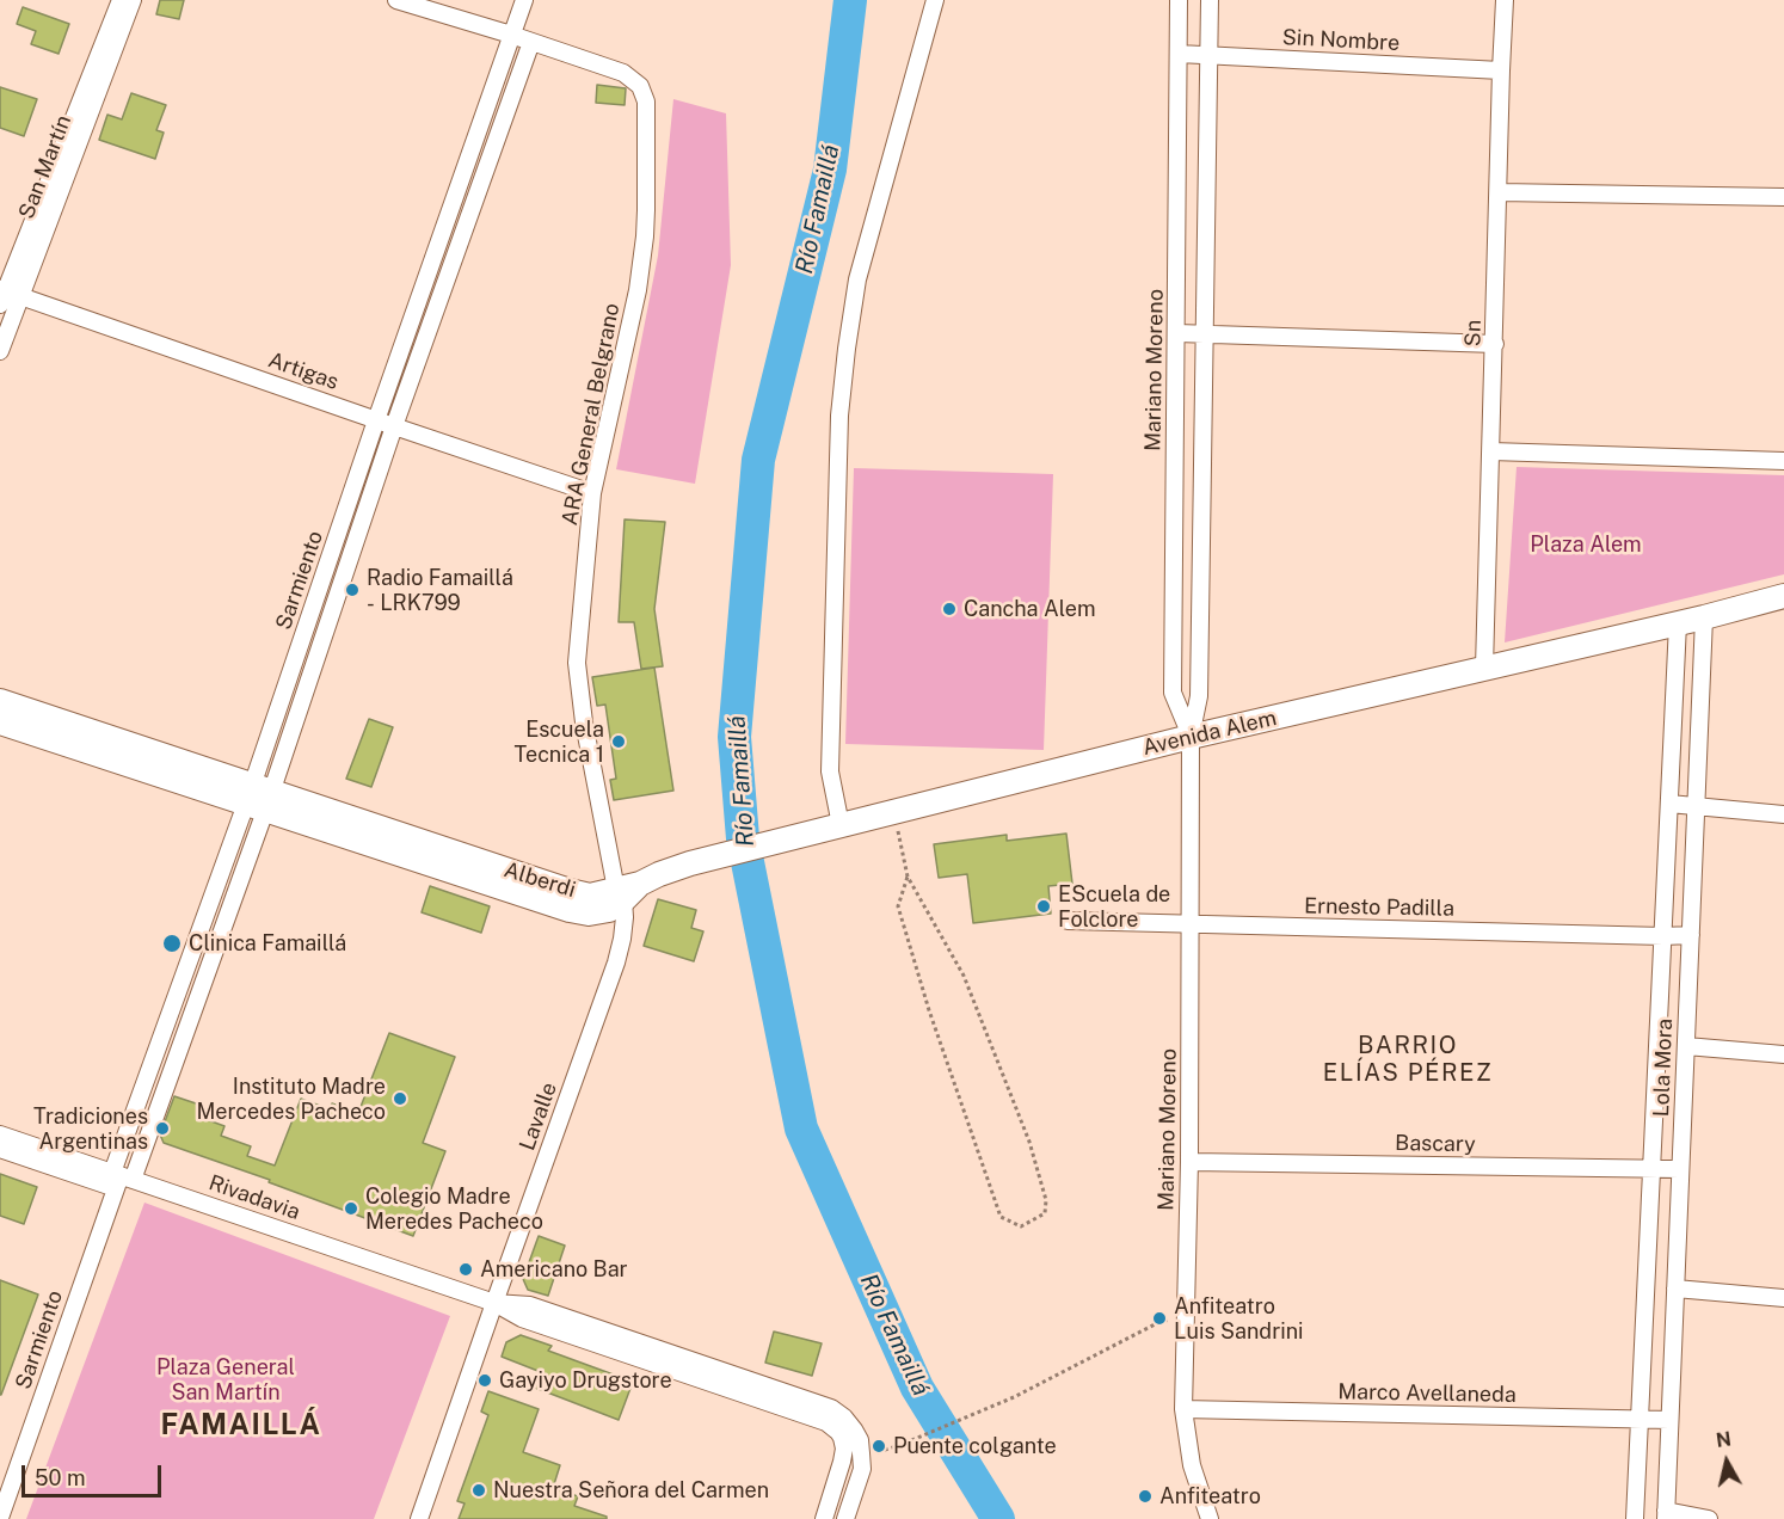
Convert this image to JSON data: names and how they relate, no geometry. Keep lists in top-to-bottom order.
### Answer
{
  "streets": {
    "street": [
      "Sin Nombre",
      "San Martín",
      "Sn",
      "Mariano Moreno",
      "Artigas",
      "ARA General Belgrano",
      "Sarmiento",
      "Avenida Alem",
      "Alberdi",
      "Ernesto Padilla",
      "Lola Mora",
      "Lavalle",
      "Bascary",
      "Rivadavia",
      "Marco Avellaneda"
    ]
  },
  "crossings": [
    ["Sin Nombre", "Sn"],
    ["Sin Nombre", "Mariano Moreno"],
    ["San Martín", "Artigas"],
    ["Sn", "Avenida Alem"],
    ["Mariano Moreno", "Avenida Alem"],
    ["Mariano Moreno", "Ernesto Padilla"],
    ["Mariano Moreno", "Bascary"],
    ["Mariano Moreno", "Marco Avellaneda"],
    ["Artigas", "ARA General Belgrano"],
    ["Artigas", "Sarmiento"],
    ["ARA General Belgrano", "Sarmiento"],
    ["ARA General Belgrano", "Alberdi"],
    ["ARA General Belgrano", "Lavalle"],
    ["Sarmiento", "Alberdi"],
    ["Sarmiento", "Rivadavia"],
    ["Avenida Alem", "Alberdi"],
    ["Avenida Alem", "Lola Mora"],
    ["Alberdi", "Lavalle"],
    ["Ernesto Padilla", "Lola Mora"],
    ["Lola Mora", "Bascary"],
    ["Lola Mora", "Marco Avellaneda"],
    ["Lavalle", "Rivadavia"]
  ],
  "districts": ["BARRIO ELÍAS PÉREZ", "FAMAILLÁ"],
  "water": ["Río Famaillá"],
  "parks": ["Plaza Alem", "Plaza General San Martín"],
  "places": [
    "Radio Famaillá - LRK799",
    "Cancha Alem",
    "Escuela Tecnica 1",
    "EScuela de Folclore",
    "Clinica Famaillá",
    "Instituto Madre Mercedes Pacheco",
    "Tradiciones Argentinas",
    "Colegio Madre Meredes Pacheco",
    "Americano Bar",
    "Anfiteatro Luis Sandrini",
    "Gayiyo Drugstore",
    "Puente colgante",
    "Nuestra Señora del Carmen",
    "Anfiteatro"
  ],
  "scale_bar": "50 m",
  "north": "top"
}
